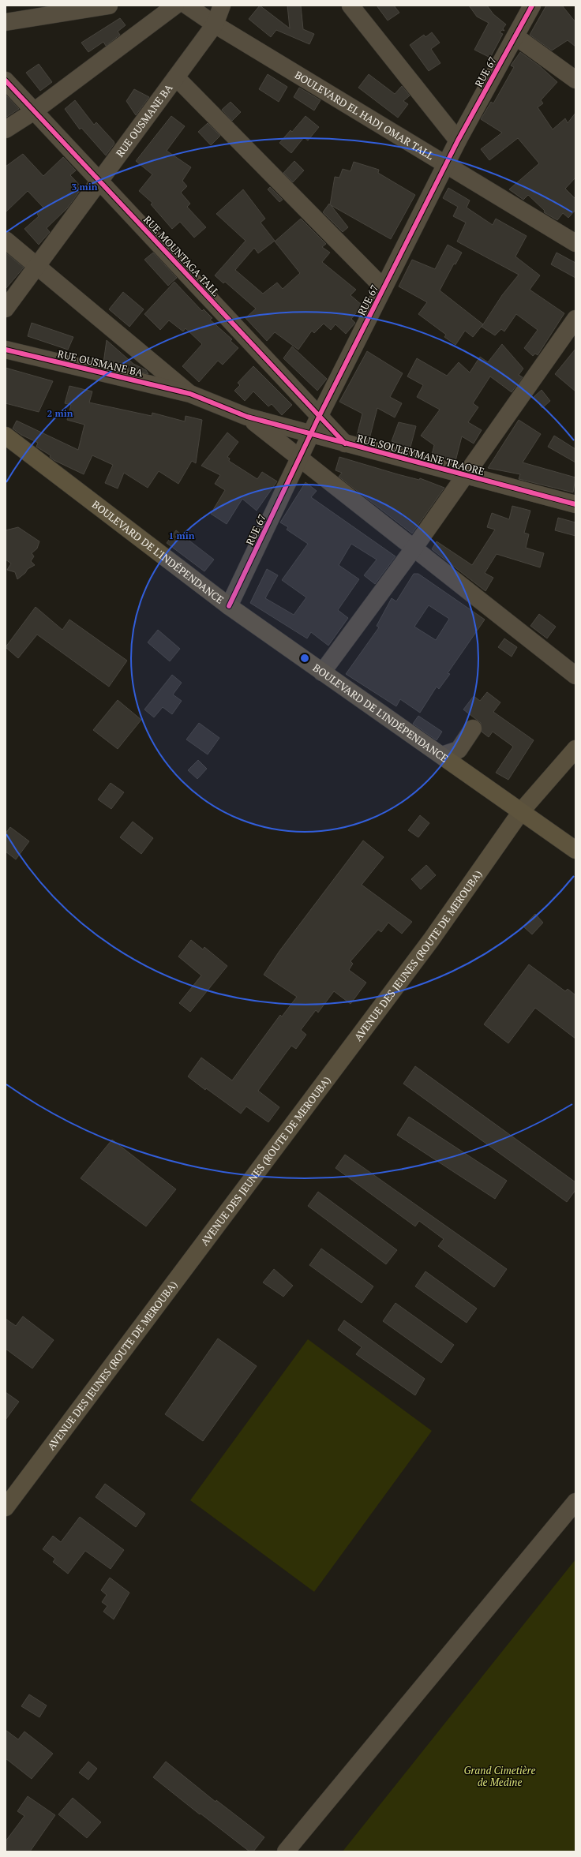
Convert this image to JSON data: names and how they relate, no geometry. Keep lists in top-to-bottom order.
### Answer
{
  "streets": {
    "highway": ["BOULEVARD DE L'INDÉPENDANCE"],
    "main road": ["AVENUE DES JEUNES (ROUTE DE MEROUBA)"],
    "street": [
      "RUE 67",
      "BOULEVARD EL HADJ OMAR TALL",
      "RUE OUSMANE BA",
      "RUE MOUNTAGA TALL",
      "RUE SOULEYMANE TRAORE"
    ]
  },
  "crossings": [
    ["RUE 67", "BOULEVARD EL HADJ OMAR TALL"],
    ["RUE 67", "RUE MOUNTAGA TALL"],
    ["RUE 67", "RUE SOULEYMANE TRAORE"],
    ["RUE 67", "BOULEVARD DE L'INDÉPENDANCE"],
    ["BOULEVARD EL HADJ OMAR TALL", "RUE OUSMANE BA"],
    ["RUE OUSMANE BA", "RUE MOUNTAGA TALL"],
    ["RUE OUSMANE BA", "RUE SOULEYMANE TRAORE"],
    ["RUE MOUNTAGA TALL", "RUE SOULEYMANE TRAORE"],
    ["BOULEVARD DE L'INDÉPENDANCE", "AVENUE DES JEUNES (ROUTE DE MEROUBA)"]
  ],
  "parks": ["Grand Cimetière de Medine"],
  "rings": ["3 min", "2 min", "1 min"]
}
